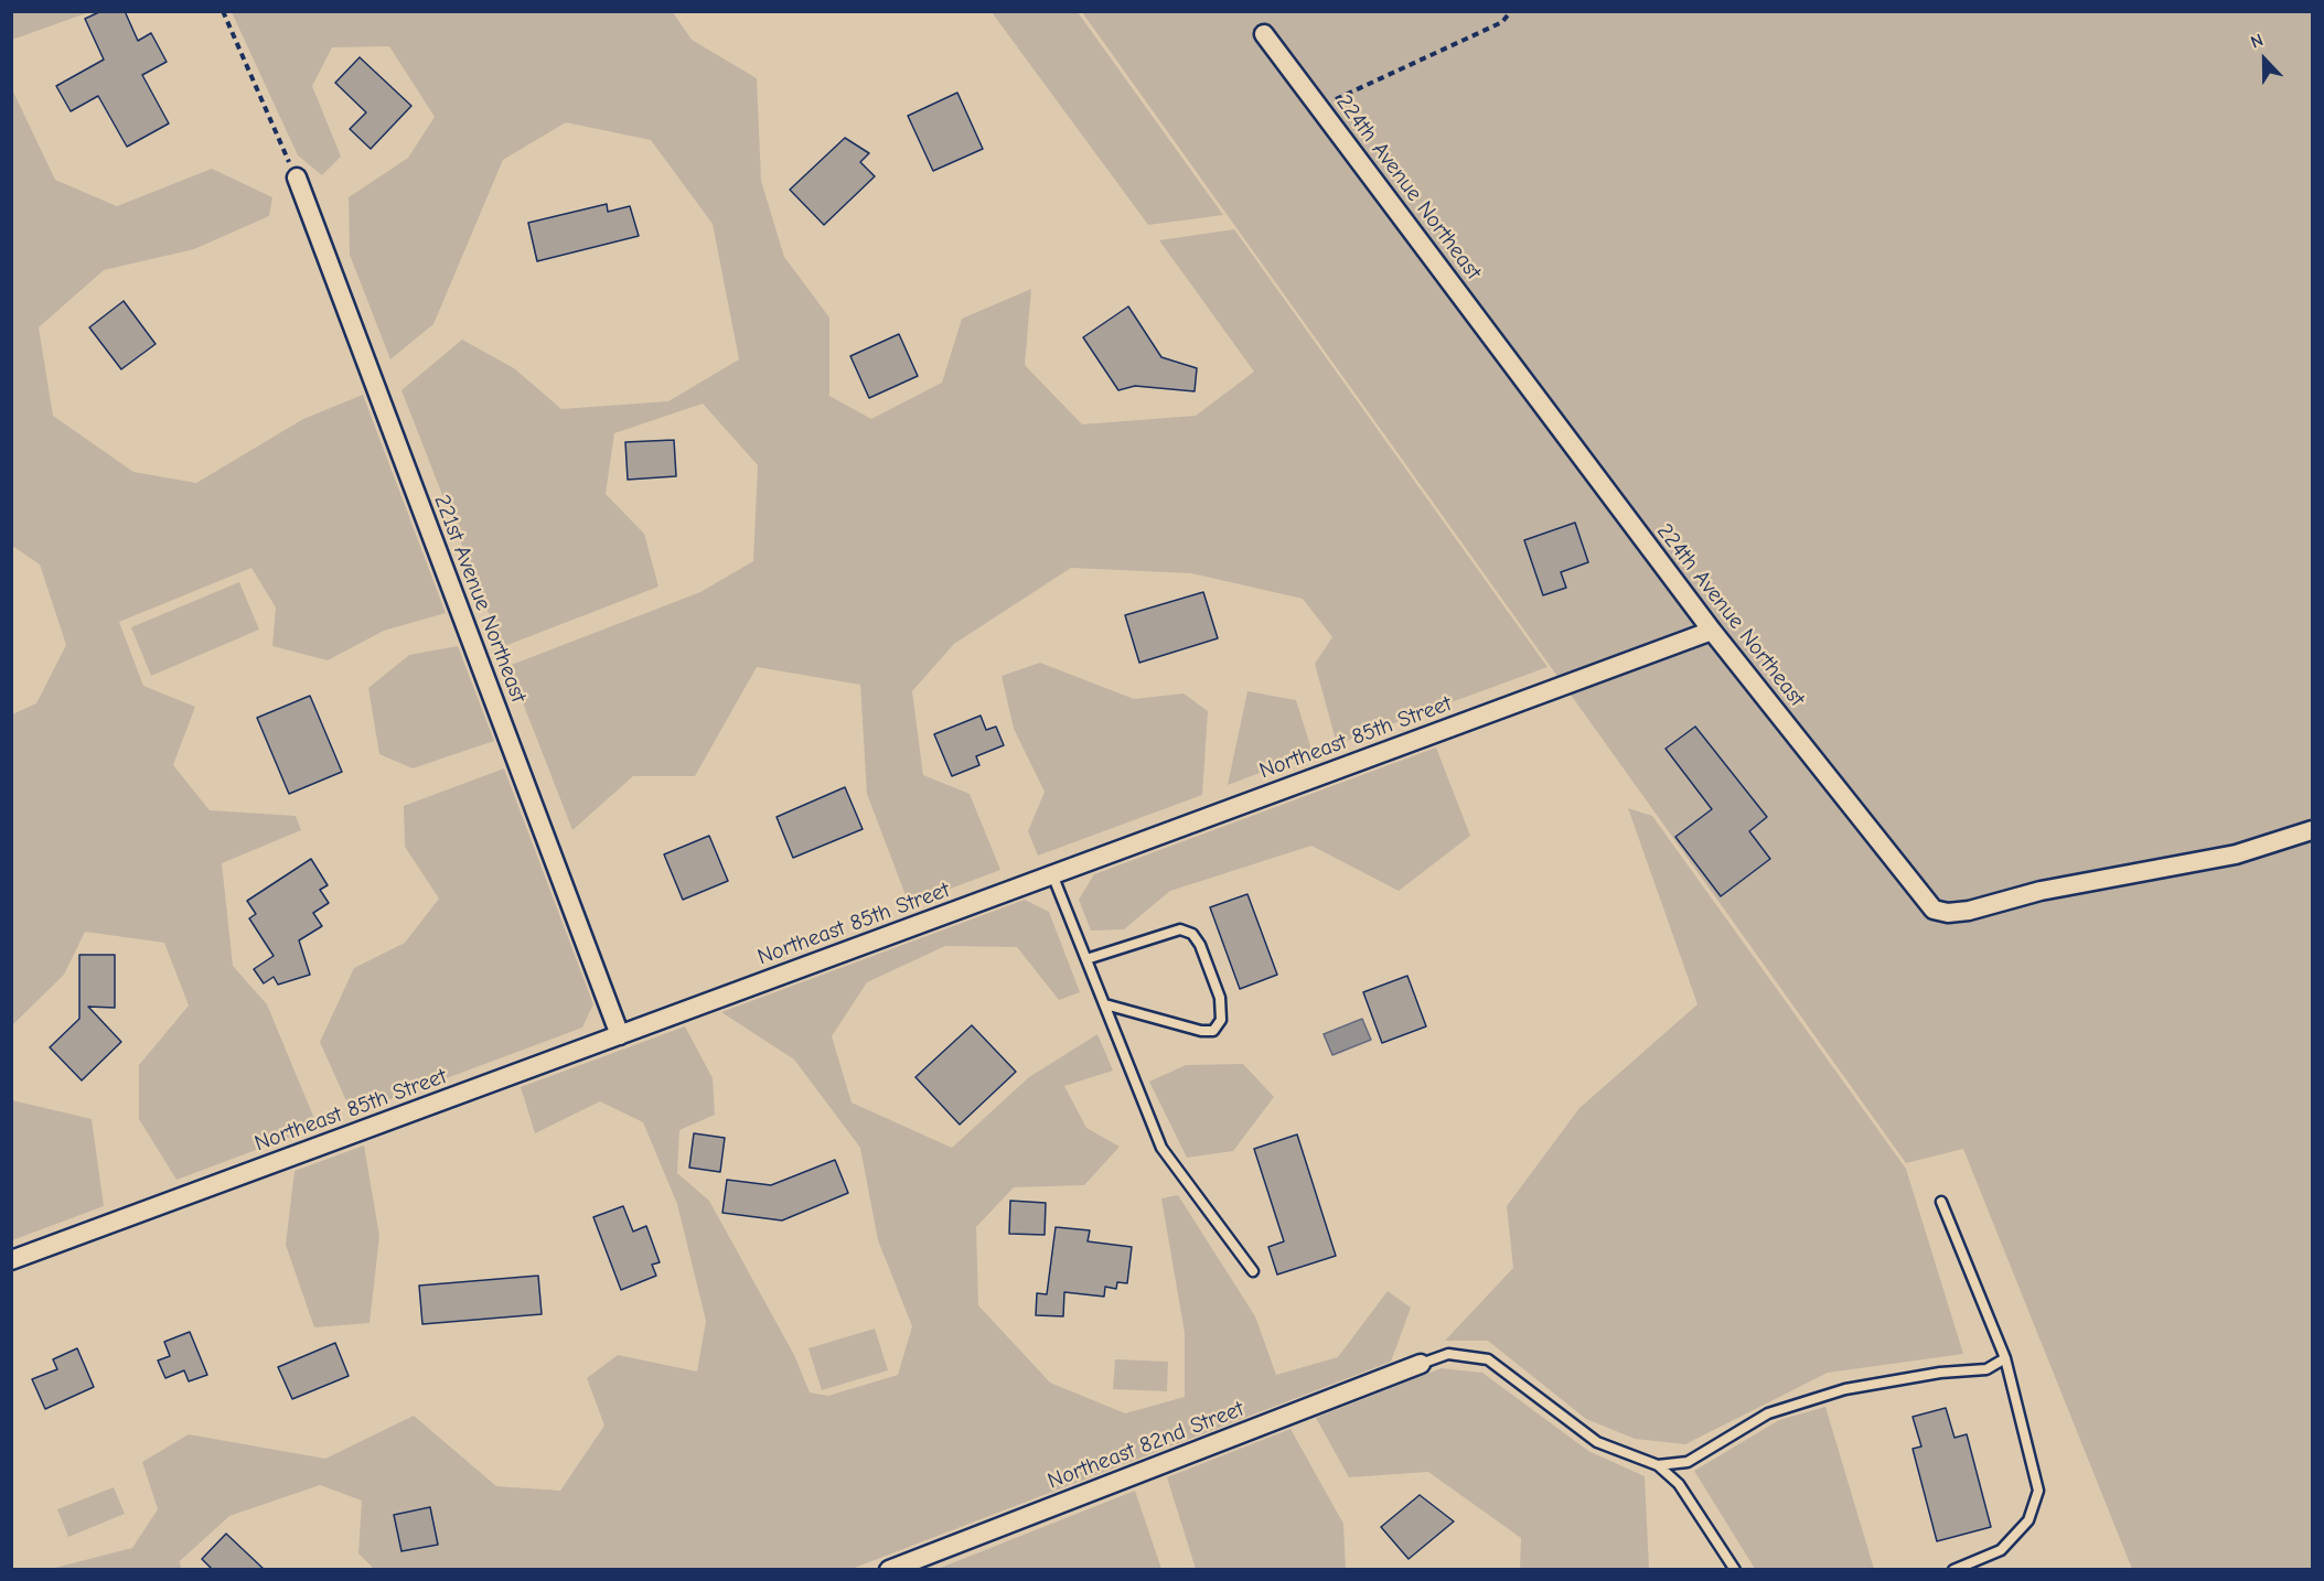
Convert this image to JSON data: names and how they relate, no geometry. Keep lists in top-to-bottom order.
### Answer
{
  "streets": {
    "street": [
      "224th Avenue Northeast",
      "221st Avenue Northeast",
      "Northeast 85th Street",
      "Northeast 82nd Street"
    ]
  },
  "crossings": [
    ["224th Avenue Northeast", "Northeast 85th Street"],
    ["221st Avenue Northeast", "Northeast 85th Street"]
  ],
  "north": "top"
}
